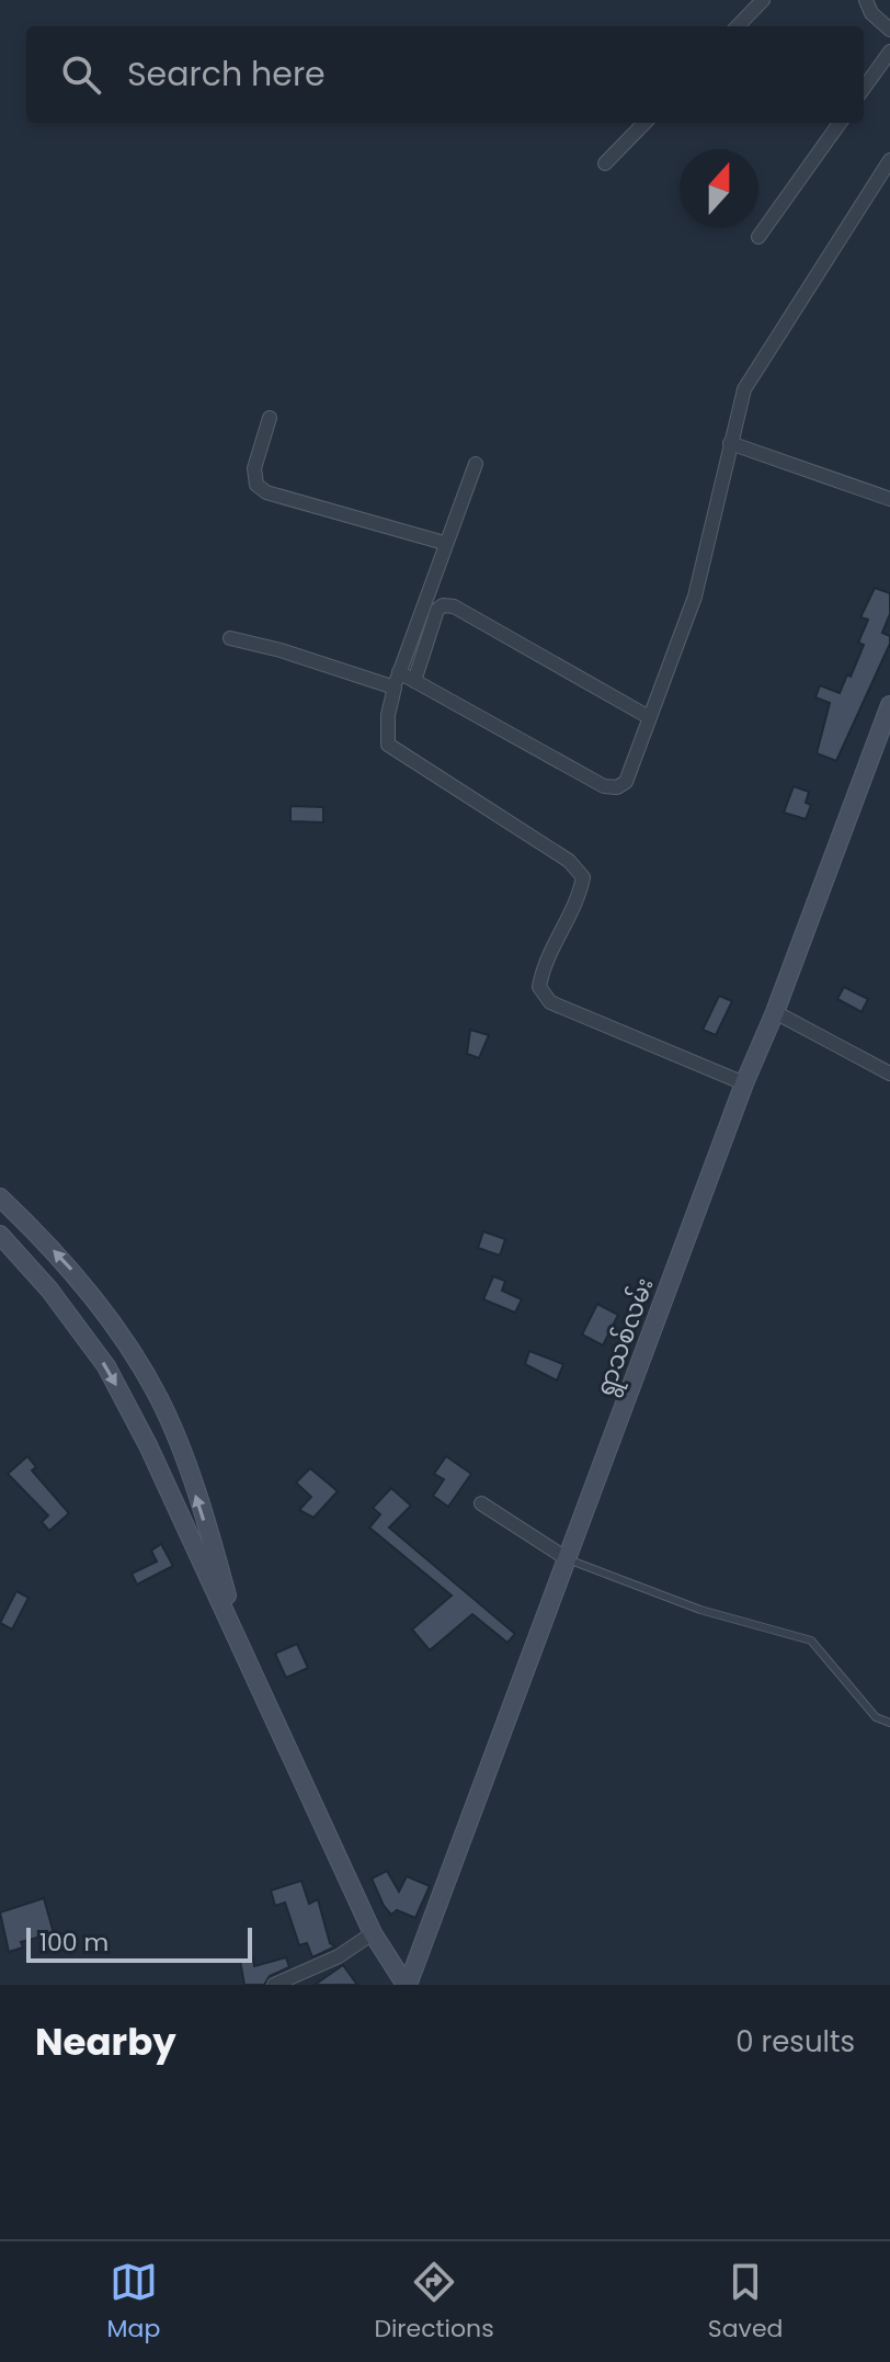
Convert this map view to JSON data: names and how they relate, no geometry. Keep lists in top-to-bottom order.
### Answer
{
  "streets": {
    "main road": ["ရွာသစ်လမ်း"]
  },
  "scale_bar": "100 m",
  "north": "top",
  "page": {
    "search": "Search here",
    "scale": "100 m",
    "heading": ["Nearby", "0 results"],
    "nav": ["Map", "Directions", "Saved"]
  }
}
